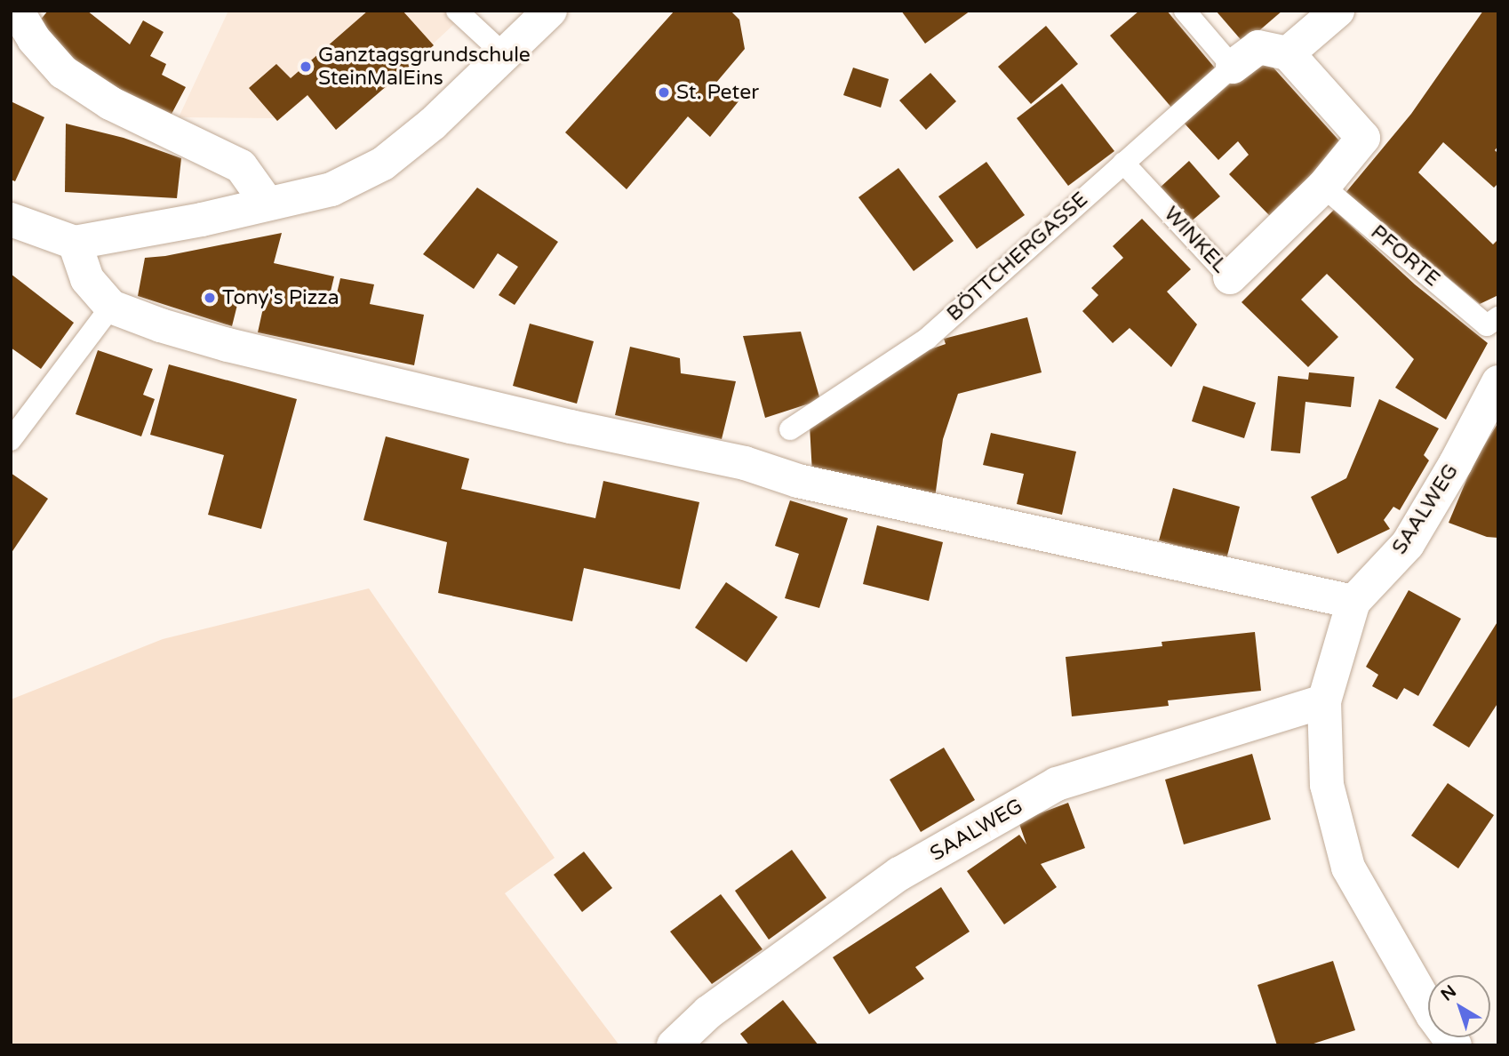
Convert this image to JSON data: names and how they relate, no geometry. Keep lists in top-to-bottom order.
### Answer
{
  "streets": {
    "street": ["WINKEL", "SAALWEG"],
    "lane": ["PFORTE", "BÖTTCHERGASSE"]
  },
  "crossings": [
    ["WINKEL", "PFORTE"],
    ["WINKEL", "BÖTTCHERGASSE"]
  ],
  "places": ["Ganztagsgrundschule SteinMalEins", "St. Peter", "Tony's Pizza"],
  "north": "top left"
}
